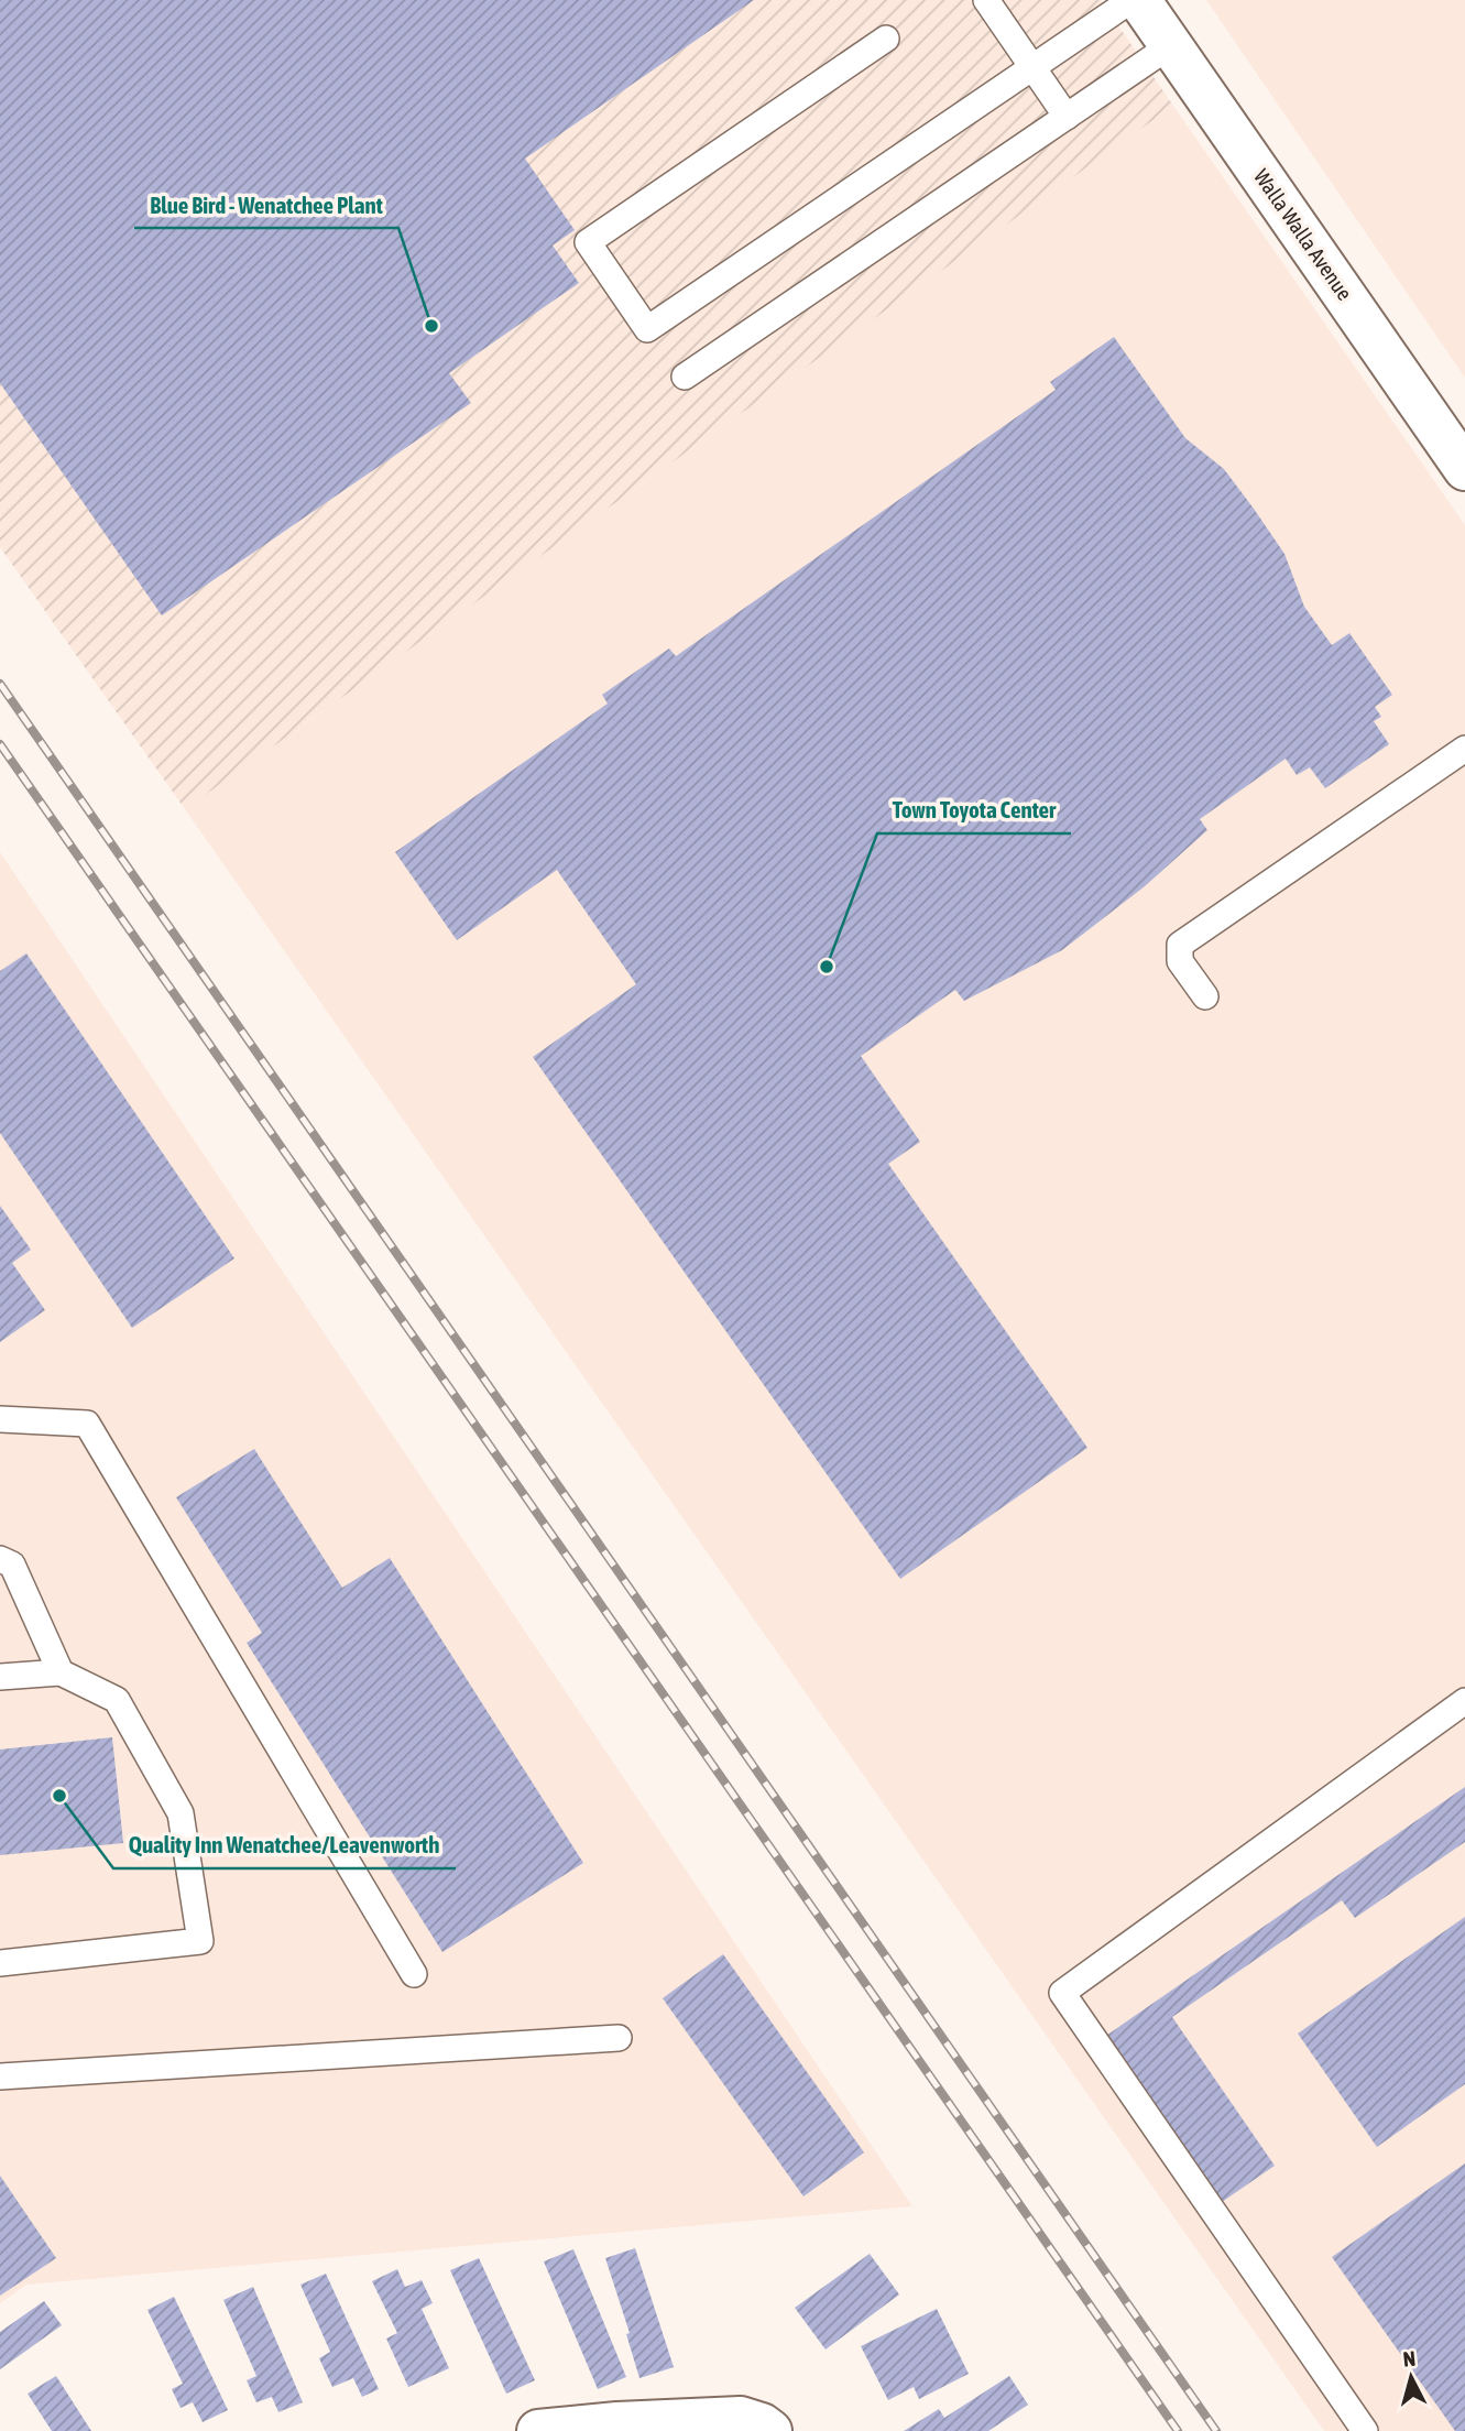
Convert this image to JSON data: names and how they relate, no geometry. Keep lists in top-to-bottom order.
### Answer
{
  "streets": {
    "street": ["Walla Walla Avenue"]
  },
  "places": ["Blue Bird - Wenatchee Plant", "Town Toyota Center", "Quality Inn Wenatchee/Leavenworth"],
  "north": "top"
}
